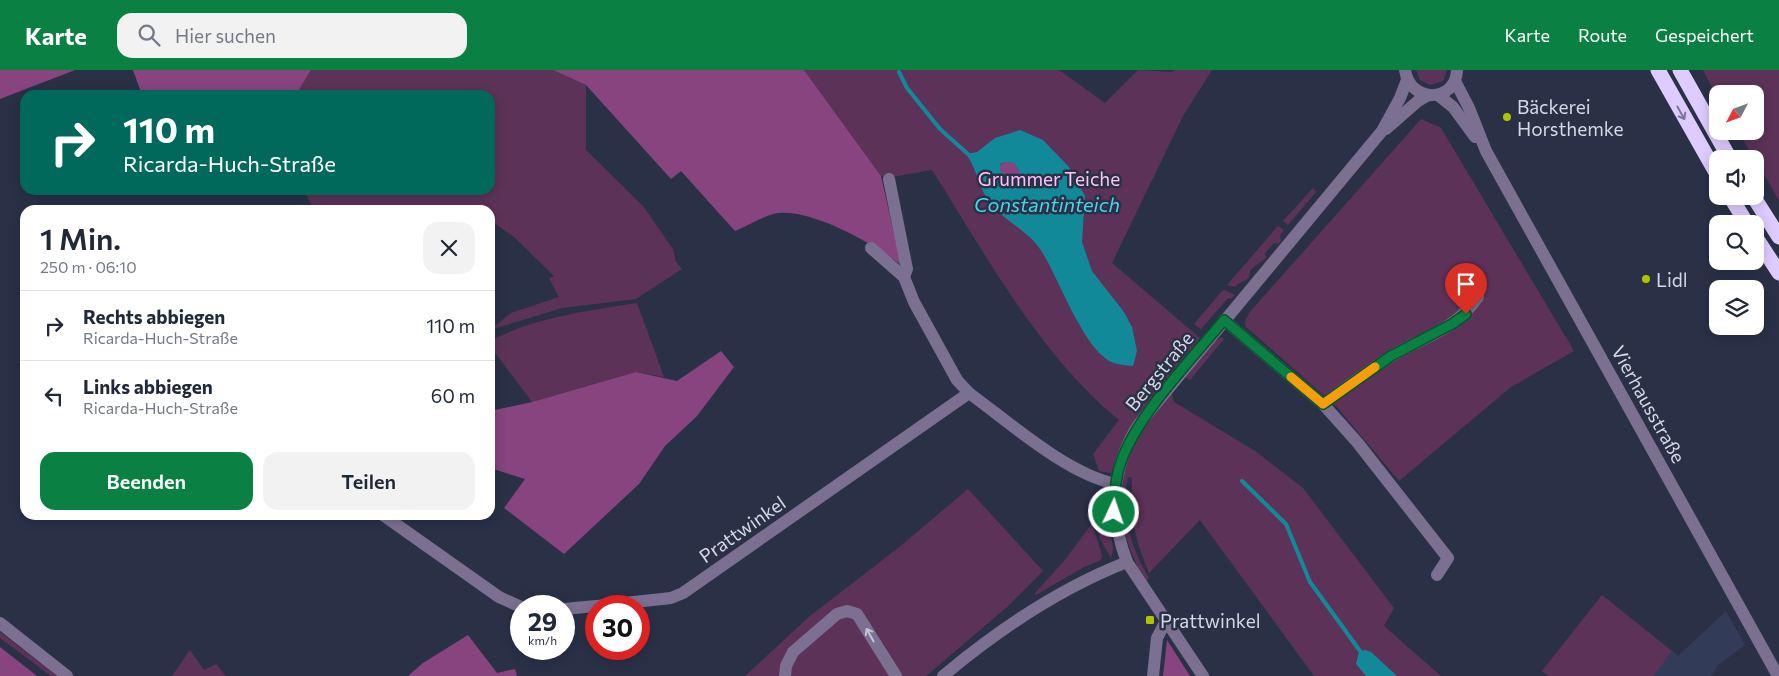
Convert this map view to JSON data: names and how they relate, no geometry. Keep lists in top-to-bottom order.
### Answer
{
  "streets": {
    "street": ["Bergstraße", "Vierhausstraße", "Prattwinkel"]
  },
  "crossings": [
    ["Bergstraße", "Vierhausstraße"]
  ],
  "water": ["Constantinteich"],
  "parks": ["Grummer Teiche"],
  "places": {
    "other": ["Bäckerei Horsthemke", "Lidl"],
    "transit": ["Prattwinkel"]
  },
  "north": "bottom left",
  "page": {
    "header": "Karte",
    "search": "Hier suchen",
    "nav": ["Karte", "Route", "Gespeichert"],
    "turn": ["110 m", "Ricarda-Huch-Straße"],
    "heading": ["1 Min.", "250 m · 06:10"],
    "list": [
      {
        "name": "Rechts abbiegen",
        "note": "Ricarda-Huch-Straße",
        "value": "110 m"
      },
      {
        "name": "Links abbiegen",
        "note": "Ricarda-Huch-Straße",
        "value": "60 m"
      }
    ],
    "buttons": ["Beenden", "Teilen"],
    "speed": "29 km/h",
    "limit": "30"
  }
}
